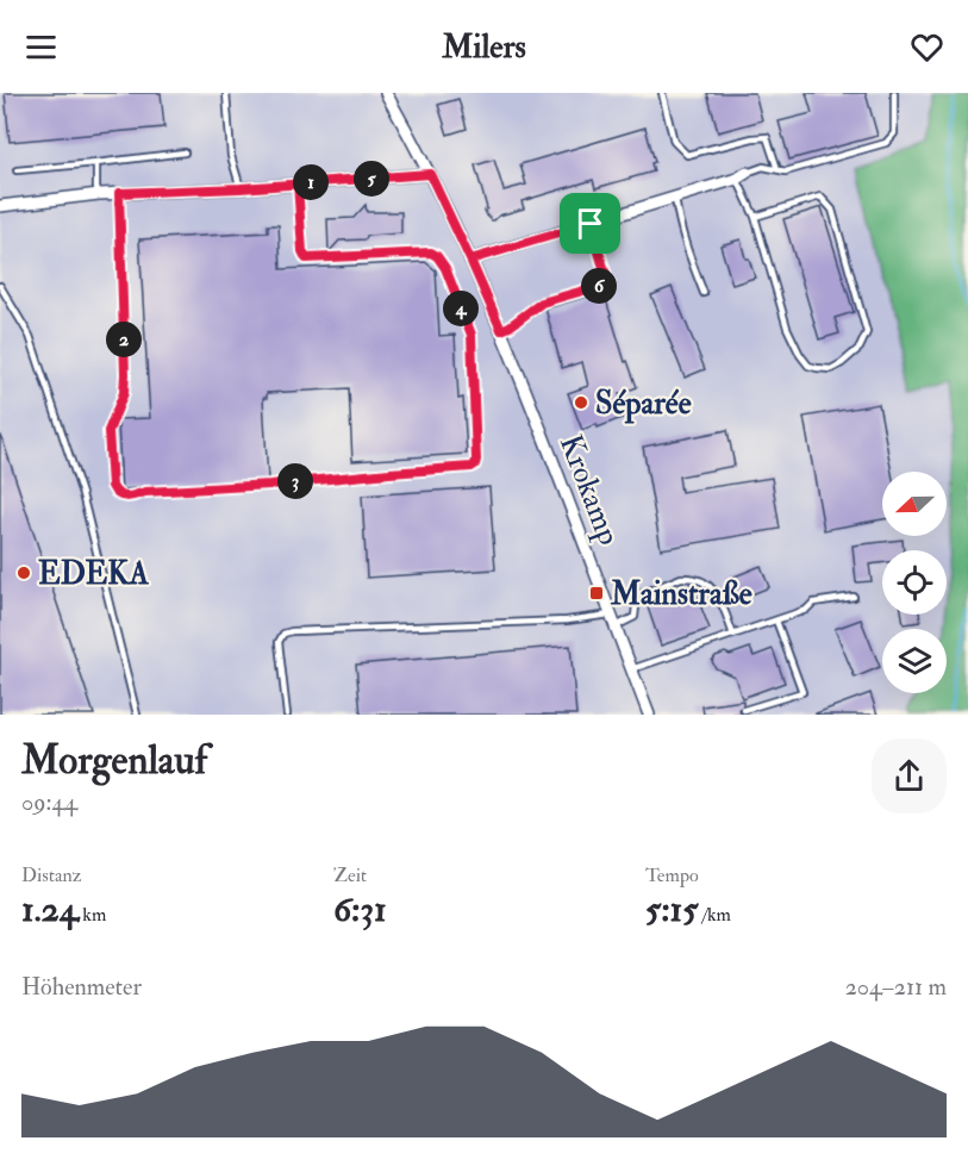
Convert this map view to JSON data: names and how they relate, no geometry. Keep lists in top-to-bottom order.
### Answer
{
  "streets": {
    "street": ["Krokamp"]
  },
  "places": {
    "other": ["Séparée", "EDEKA"],
    "transit": ["Mainstraße"]
  },
  "north": "left",
  "page": {
    "header": "Milers",
    "pins": [
      "5",
      "1",
      "6",
      "4",
      "2",
      "3"
    ],
    "heading": ["Morgenlauf", "09:44"],
    "stats": [
      ["Distanz", "1.24 km"],
      ["Zeit", "6:31"],
      ["Tempo", "5:15 /km"]
    ],
    "chart": ["Höhenmeter", "204–211 m"]
  }
}
